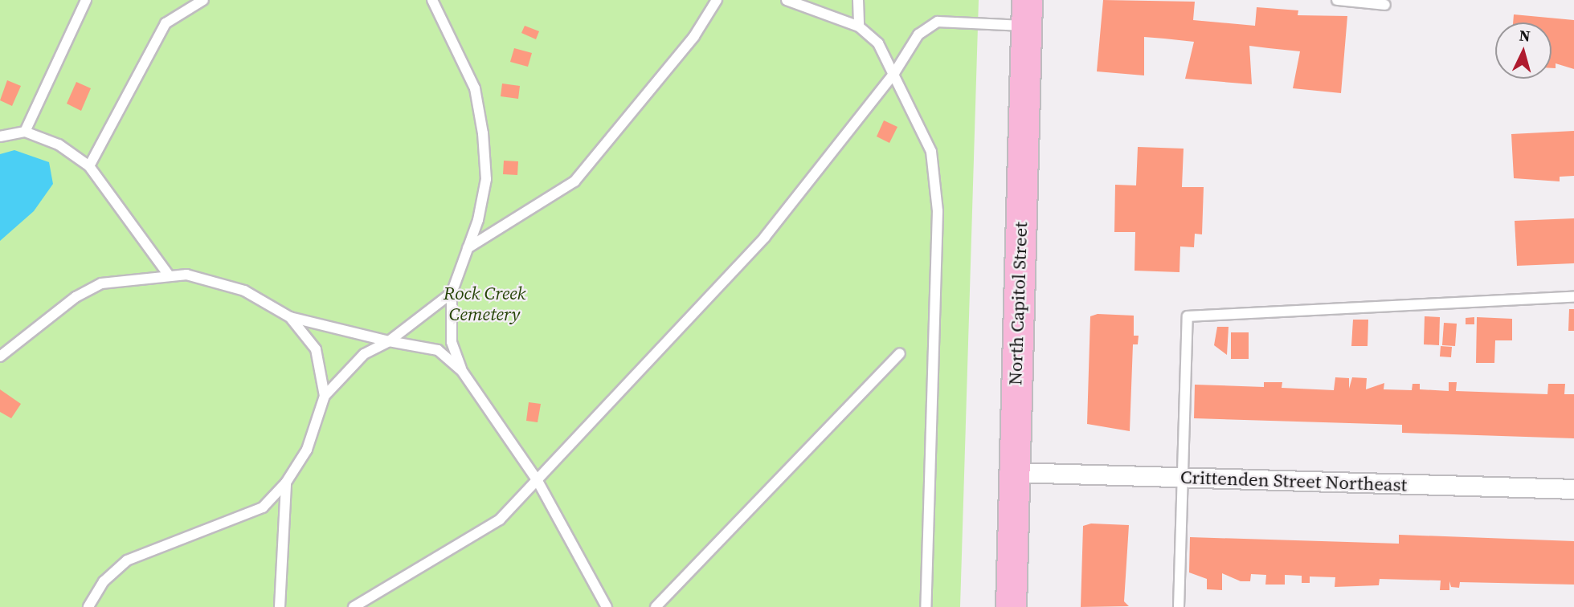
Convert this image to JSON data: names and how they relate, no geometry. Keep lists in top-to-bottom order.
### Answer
{
  "streets": {
    "main road": ["North Capitol Street"],
    "street": ["Crittenden Street Northeast"]
  },
  "crossings": [
    ["North Capitol Street", "Crittenden Street Northeast"]
  ],
  "parks": ["Rock Creek Cemetery"],
  "north": "top"
}
